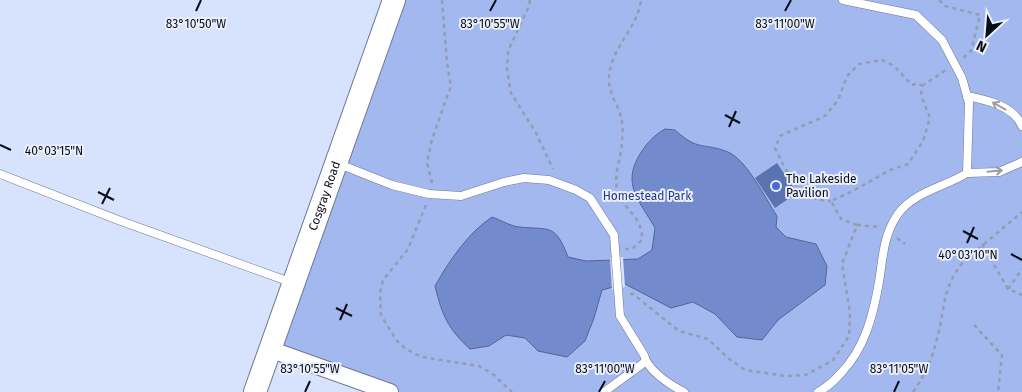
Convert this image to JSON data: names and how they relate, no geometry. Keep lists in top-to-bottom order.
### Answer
{
  "streets": {
    "main road": ["Cosgray Road"]
  },
  "parks": ["Homestead Park"],
  "places": ["The Lakeside Pavilion"],
  "north": "bottom left",
  "coordinates": [
    "83°10'50\"W",
    "83°10'55\"W",
    "83°11'00\"W",
    "40°03'15\"N",
    "40°03'10\"N",
    "83°11'05\"W"
  ]
}
